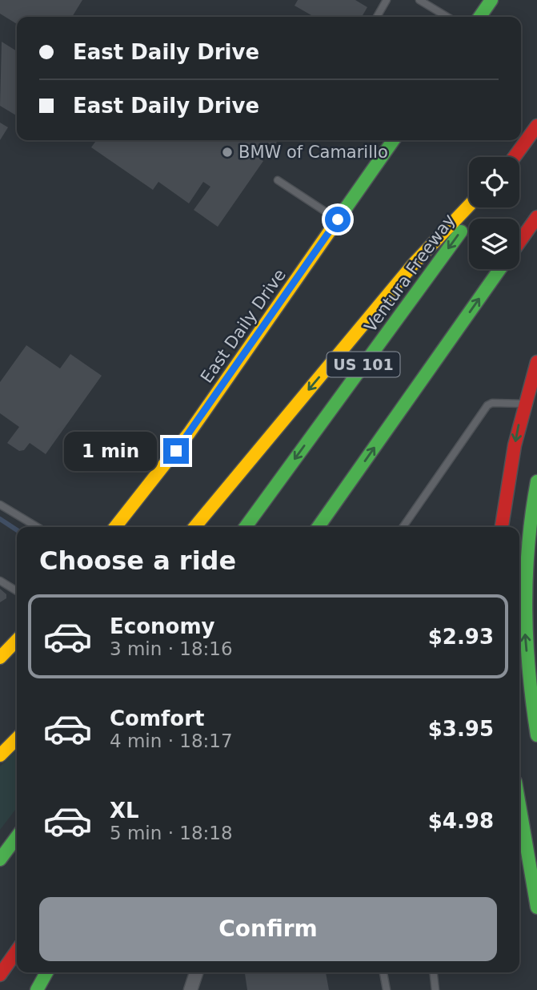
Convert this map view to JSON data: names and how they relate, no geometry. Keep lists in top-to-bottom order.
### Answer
{
  "streets": {
    "main road": ["Ventura Freeway", "East Daily Drive", "US 101"]
  },
  "places": ["BMW of Camarillo"],
  "page": {
    "banner": ["East Daily Drive", "East Daily Drive"],
    "bubble": "1 min",
    "heading": "Choose a ride",
    "list": [
      {
        "name": "Economy",
        "note": "3 min · 18:16",
        "value": "$2.93"
      },
      {
        "name": "Comfort",
        "note": "4 min · 18:17",
        "value": "$3.95"
      },
      {
        "name": "XL",
        "note": "5 min · 18:18",
        "value": "$4.98"
      }
    ],
    "buttons": "Confirm"
  }
}
